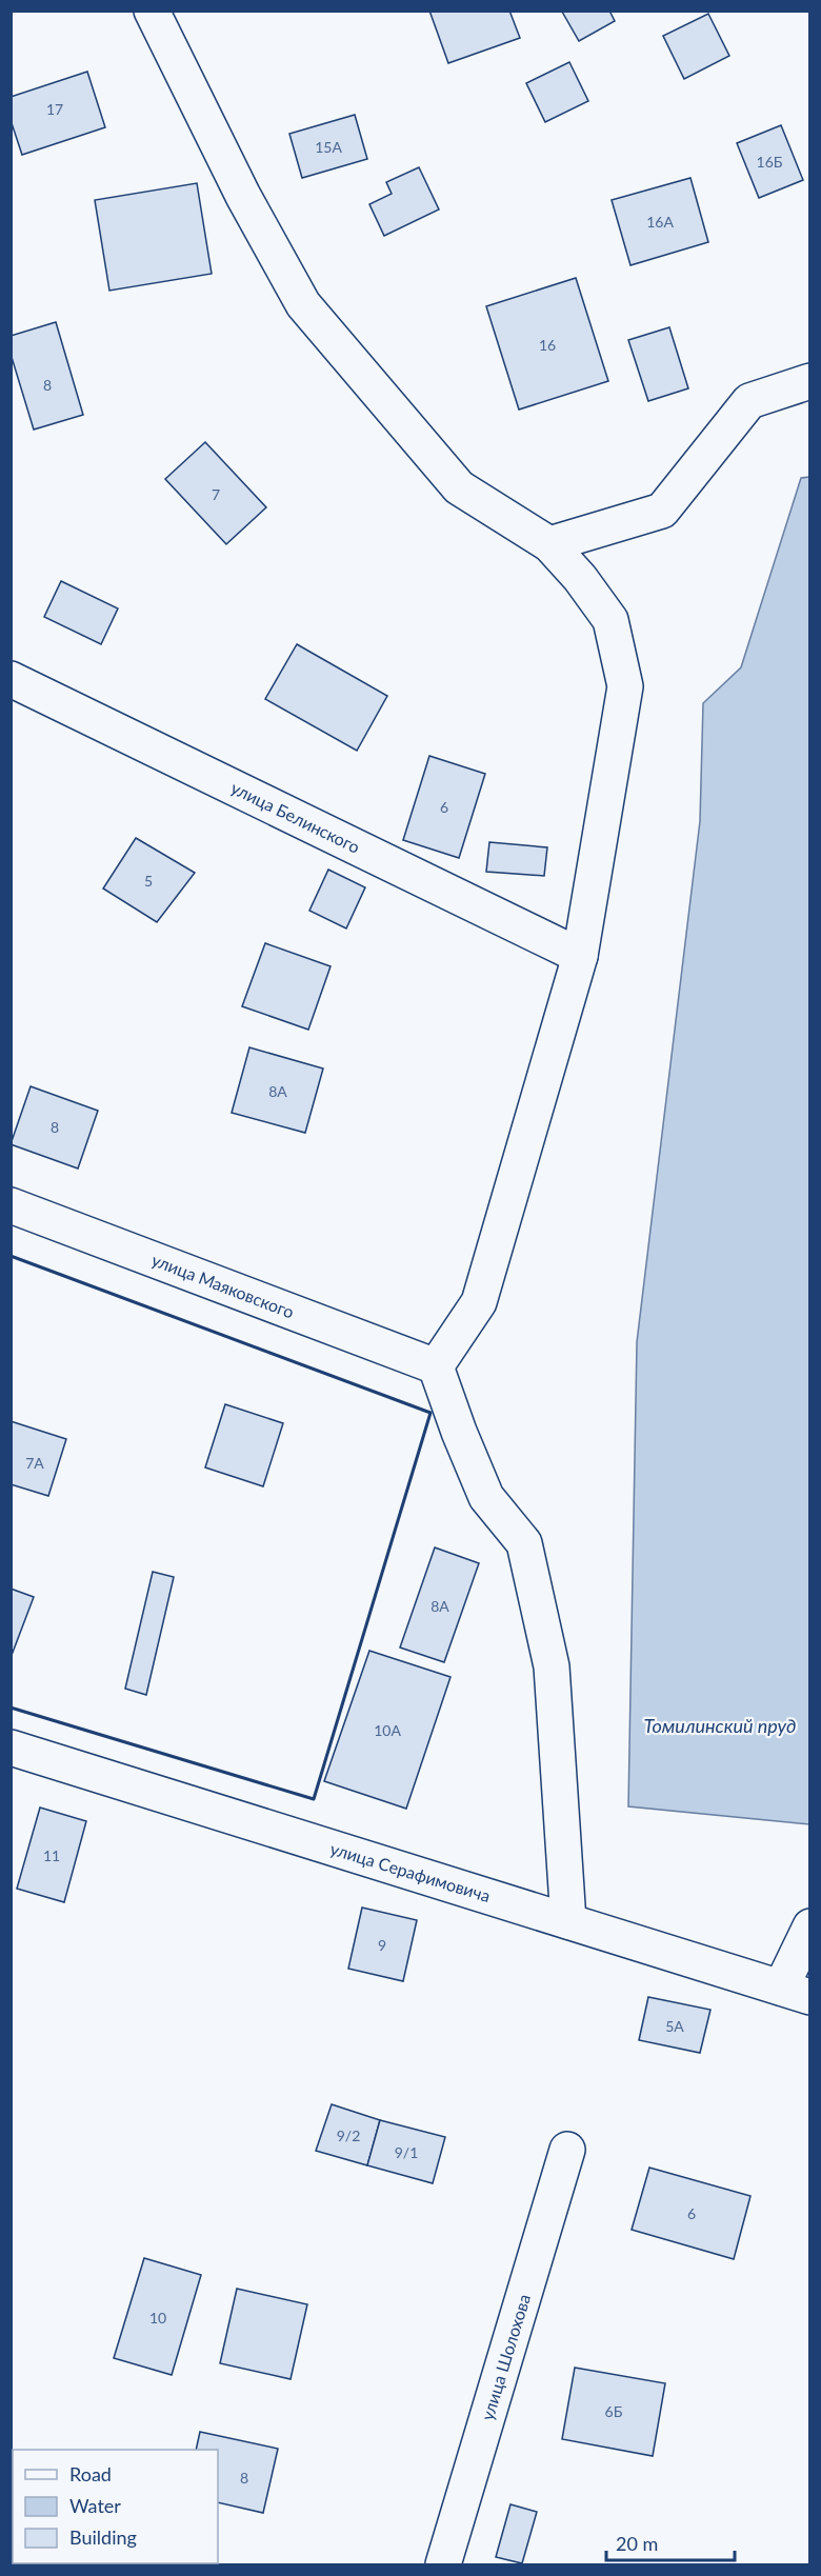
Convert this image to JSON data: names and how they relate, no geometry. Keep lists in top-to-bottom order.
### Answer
{
  "streets": {
    "street": [
      "улица Белинского",
      "улица Маяковского",
      "улица Серафимовича",
      "улица Шолохова"
    ]
  },
  "water": ["Томилинский пруд"],
  "house_numbers": [
    "17",
    "15А",
    "16Б",
    "16А",
    "16",
    "8",
    "7",
    "6",
    "5",
    "8А",
    "8",
    "7А",
    "8А",
    "10А",
    "11",
    "9",
    "5А",
    "9/2",
    "9/1",
    "6",
    "10",
    "6Б",
    "8"
  ],
  "legend": ["Road", "Water", "Building"],
  "scale_bar": "20 m"
}
